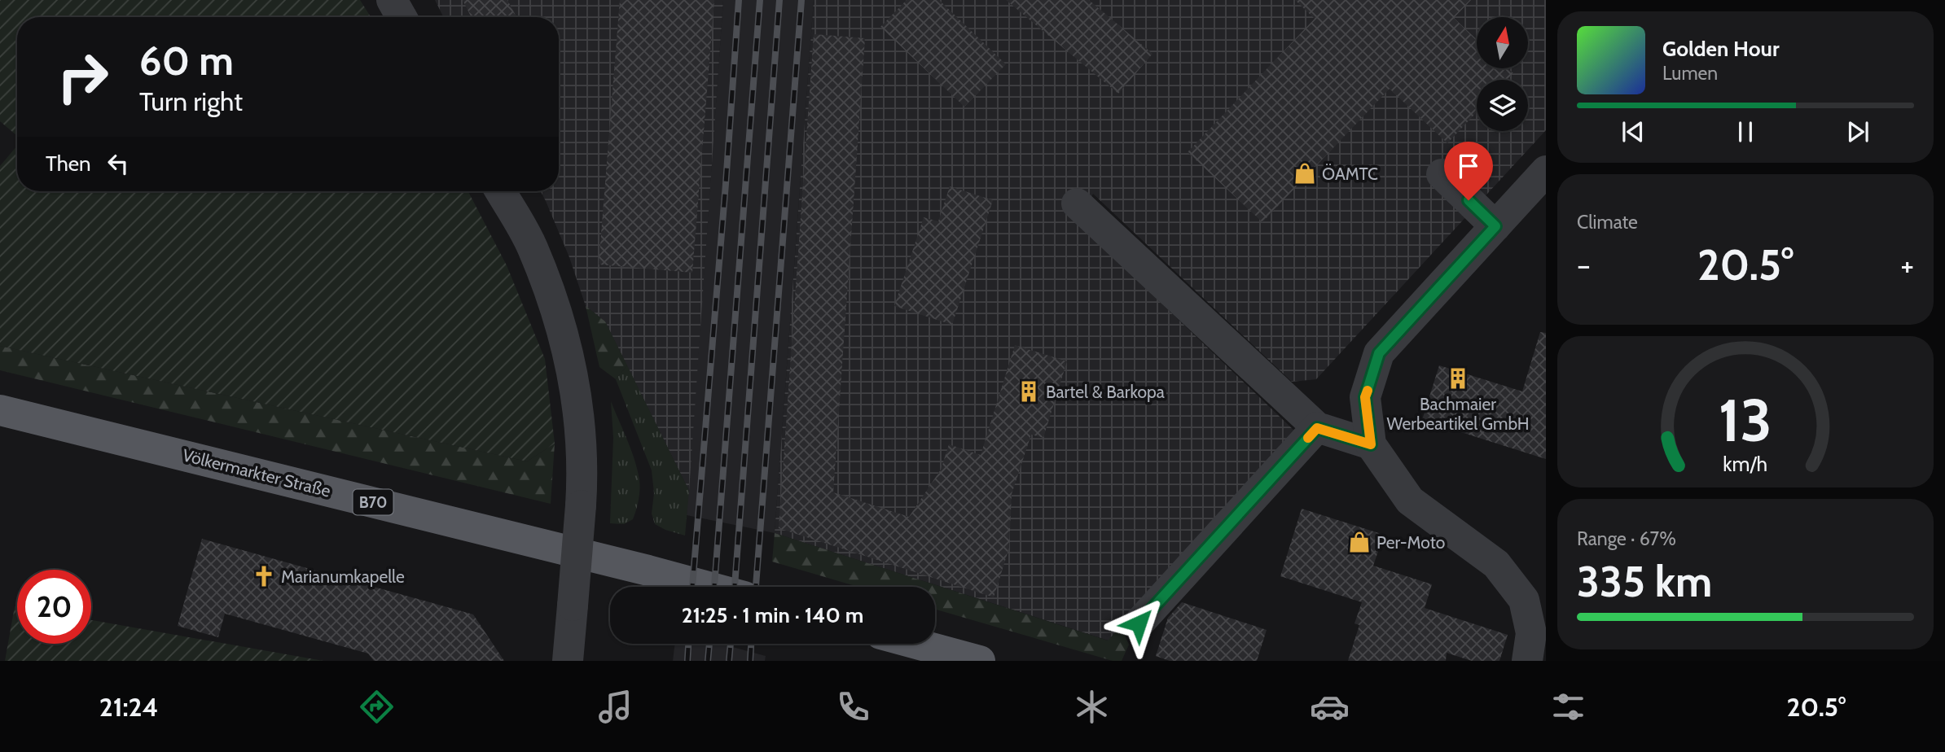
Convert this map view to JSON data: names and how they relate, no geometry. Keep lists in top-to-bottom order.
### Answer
{
  "streets": {
    "main road": ["Völkermarkter Straße", "B70"]
  },
  "places": {
    "shop": ["ÖAMTC", "Per-Moto"],
    "building": ["Bachmaier Werbeartikel GmbH", "Bartel & Barkopa"],
    "church": ["Marianumkapelle"]
  },
  "north": "top",
  "page": {
    "turn": ["60 m", "Turn right"],
    "song": ["Golden Hour", "Lumen"],
    "then": "Then",
    "tile": [
      "Climate",
      ["Range · 67%", "335 km"]
    ],
    "heat": ["−", "20.5°", "+"],
    "limit": "20",
    "trip": "21:25 · 1 min · 140 m",
    "tabs": ["21:24", "20.5°"],
    "gauge": ["13", "km/h"]
  }
}
